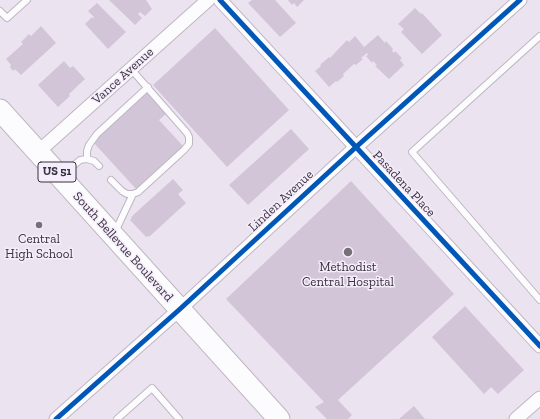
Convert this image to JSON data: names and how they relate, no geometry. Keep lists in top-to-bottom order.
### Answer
{
  "streets": {
    "main road": ["US 51", "South Bellevue Boulevard"],
    "street": ["Vance Avenue", "Pasadena Place", "Linden Avenue"]
  },
  "crossings": [
    ["Vance Avenue", "South Bellevue Boulevard"],
    ["Pasadena Place", "Linden Avenue"],
    ["Linden Avenue", "South Bellevue Boulevard"]
  ],
  "places": ["Central High School", "Methodist Central Hospital"]
}
